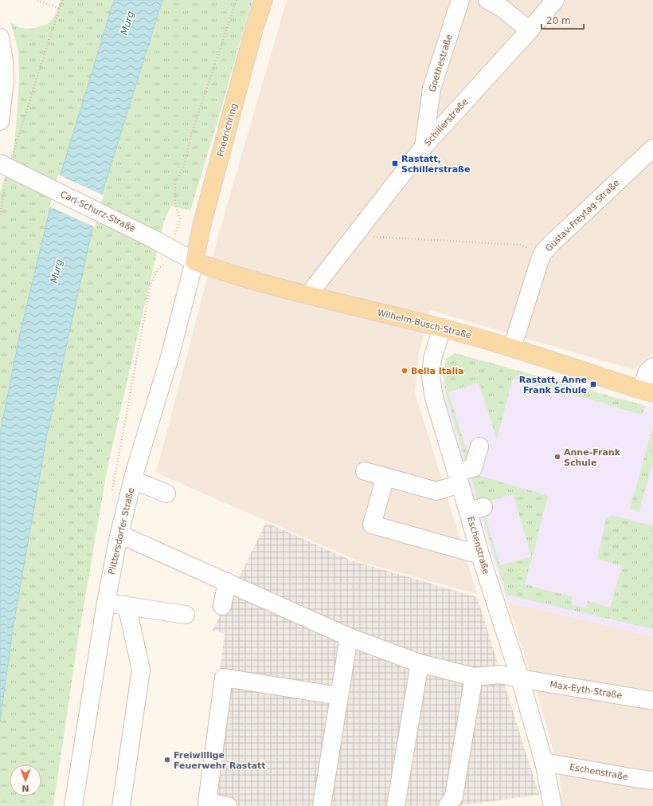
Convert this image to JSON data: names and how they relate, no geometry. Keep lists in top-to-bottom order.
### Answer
{
  "streets": {
    "main road": ["Friedrichring", "Wilhelm-Busch-Straße"],
    "street": [
      "Goethestraße",
      "Schillerstraße",
      "Carl-Schurz-Straße",
      "Gustav-Freytag-Straße",
      "Plittersdorfer Straße",
      "Eschenstraße",
      "Max-Eyth-Straße"
    ]
  },
  "crossings": [
    ["Goethestraße", "Schillerstraße"],
    ["Schillerstraße", "Wilhelm-Busch-Straße"],
    ["Friedrichring", "Carl-Schurz-Straße"],
    ["Friedrichring", "Wilhelm-Busch-Straße"],
    ["Friedrichring", "Plittersdorfer Straße"],
    ["Carl-Schurz-Straße", "Wilhelm-Busch-Straße"],
    ["Carl-Schurz-Straße", "Plittersdorfer Straße"],
    ["Gustav-Freytag-Straße", "Wilhelm-Busch-Straße"],
    ["Wilhelm-Busch-Straße", "Plittersdorfer Straße"],
    ["Wilhelm-Busch-Straße", "Eschenstraße"],
    ["Plittersdorfer Straße", "Max-Eyth-Straße"],
    ["Eschenstraße", "Max-Eyth-Straße"]
  ],
  "water": ["Murg"],
  "places": {
    "transit": ["Rastatt, Schillerstraße", "Rastatt, Anne Frank Schule"],
    "other": ["Bella Italia", "Anne-Frank Schule", "Freiwillige Feuerwehr Rastatt"]
  },
  "scale_bar": "20 m",
  "north": "bottom"
}
